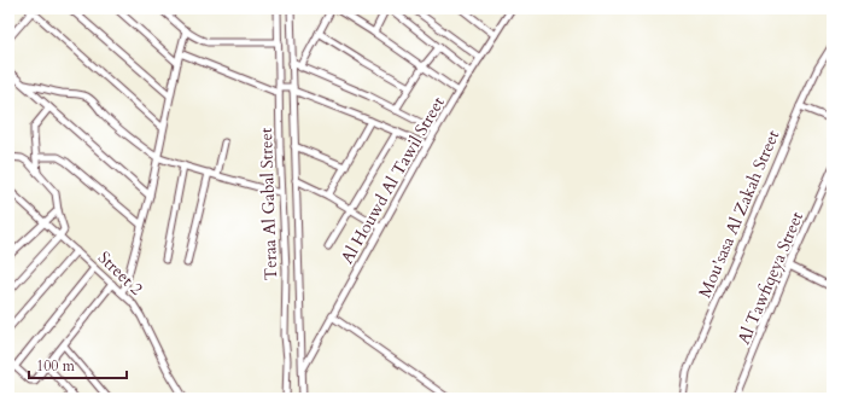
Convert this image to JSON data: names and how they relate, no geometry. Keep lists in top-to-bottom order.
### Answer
{
  "streets": {
    "street": [
      "Al Houwd Al Tawil Street",
      "Teraa Al Gabal Street",
      "Mou'sasa Al Zakah Street",
      "Street 2",
      "Al Tawfiqeya Street"
    ]
  },
  "crossings": [
    ["Al Houwd Al Tawil Street", "Teraa Al Gabal Street"]
  ],
  "scale_bar": "100 m"
}
